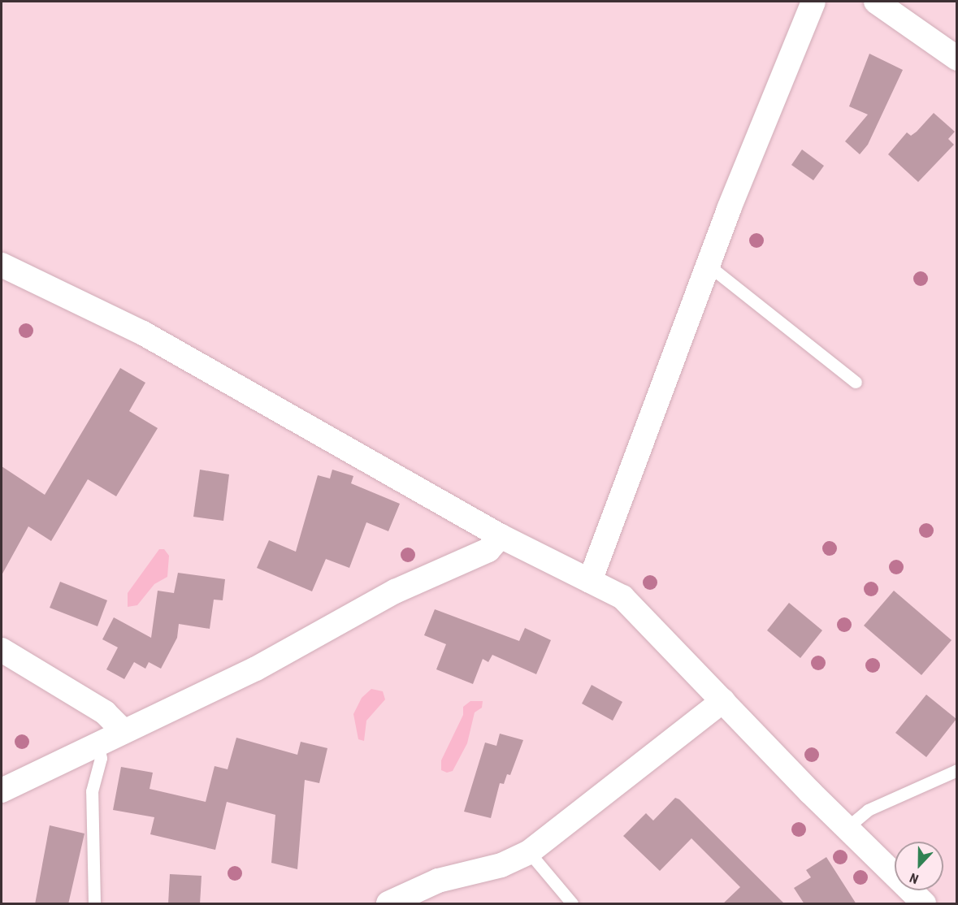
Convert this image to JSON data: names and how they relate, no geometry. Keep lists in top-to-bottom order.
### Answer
{
  "north": "bottom"
}
